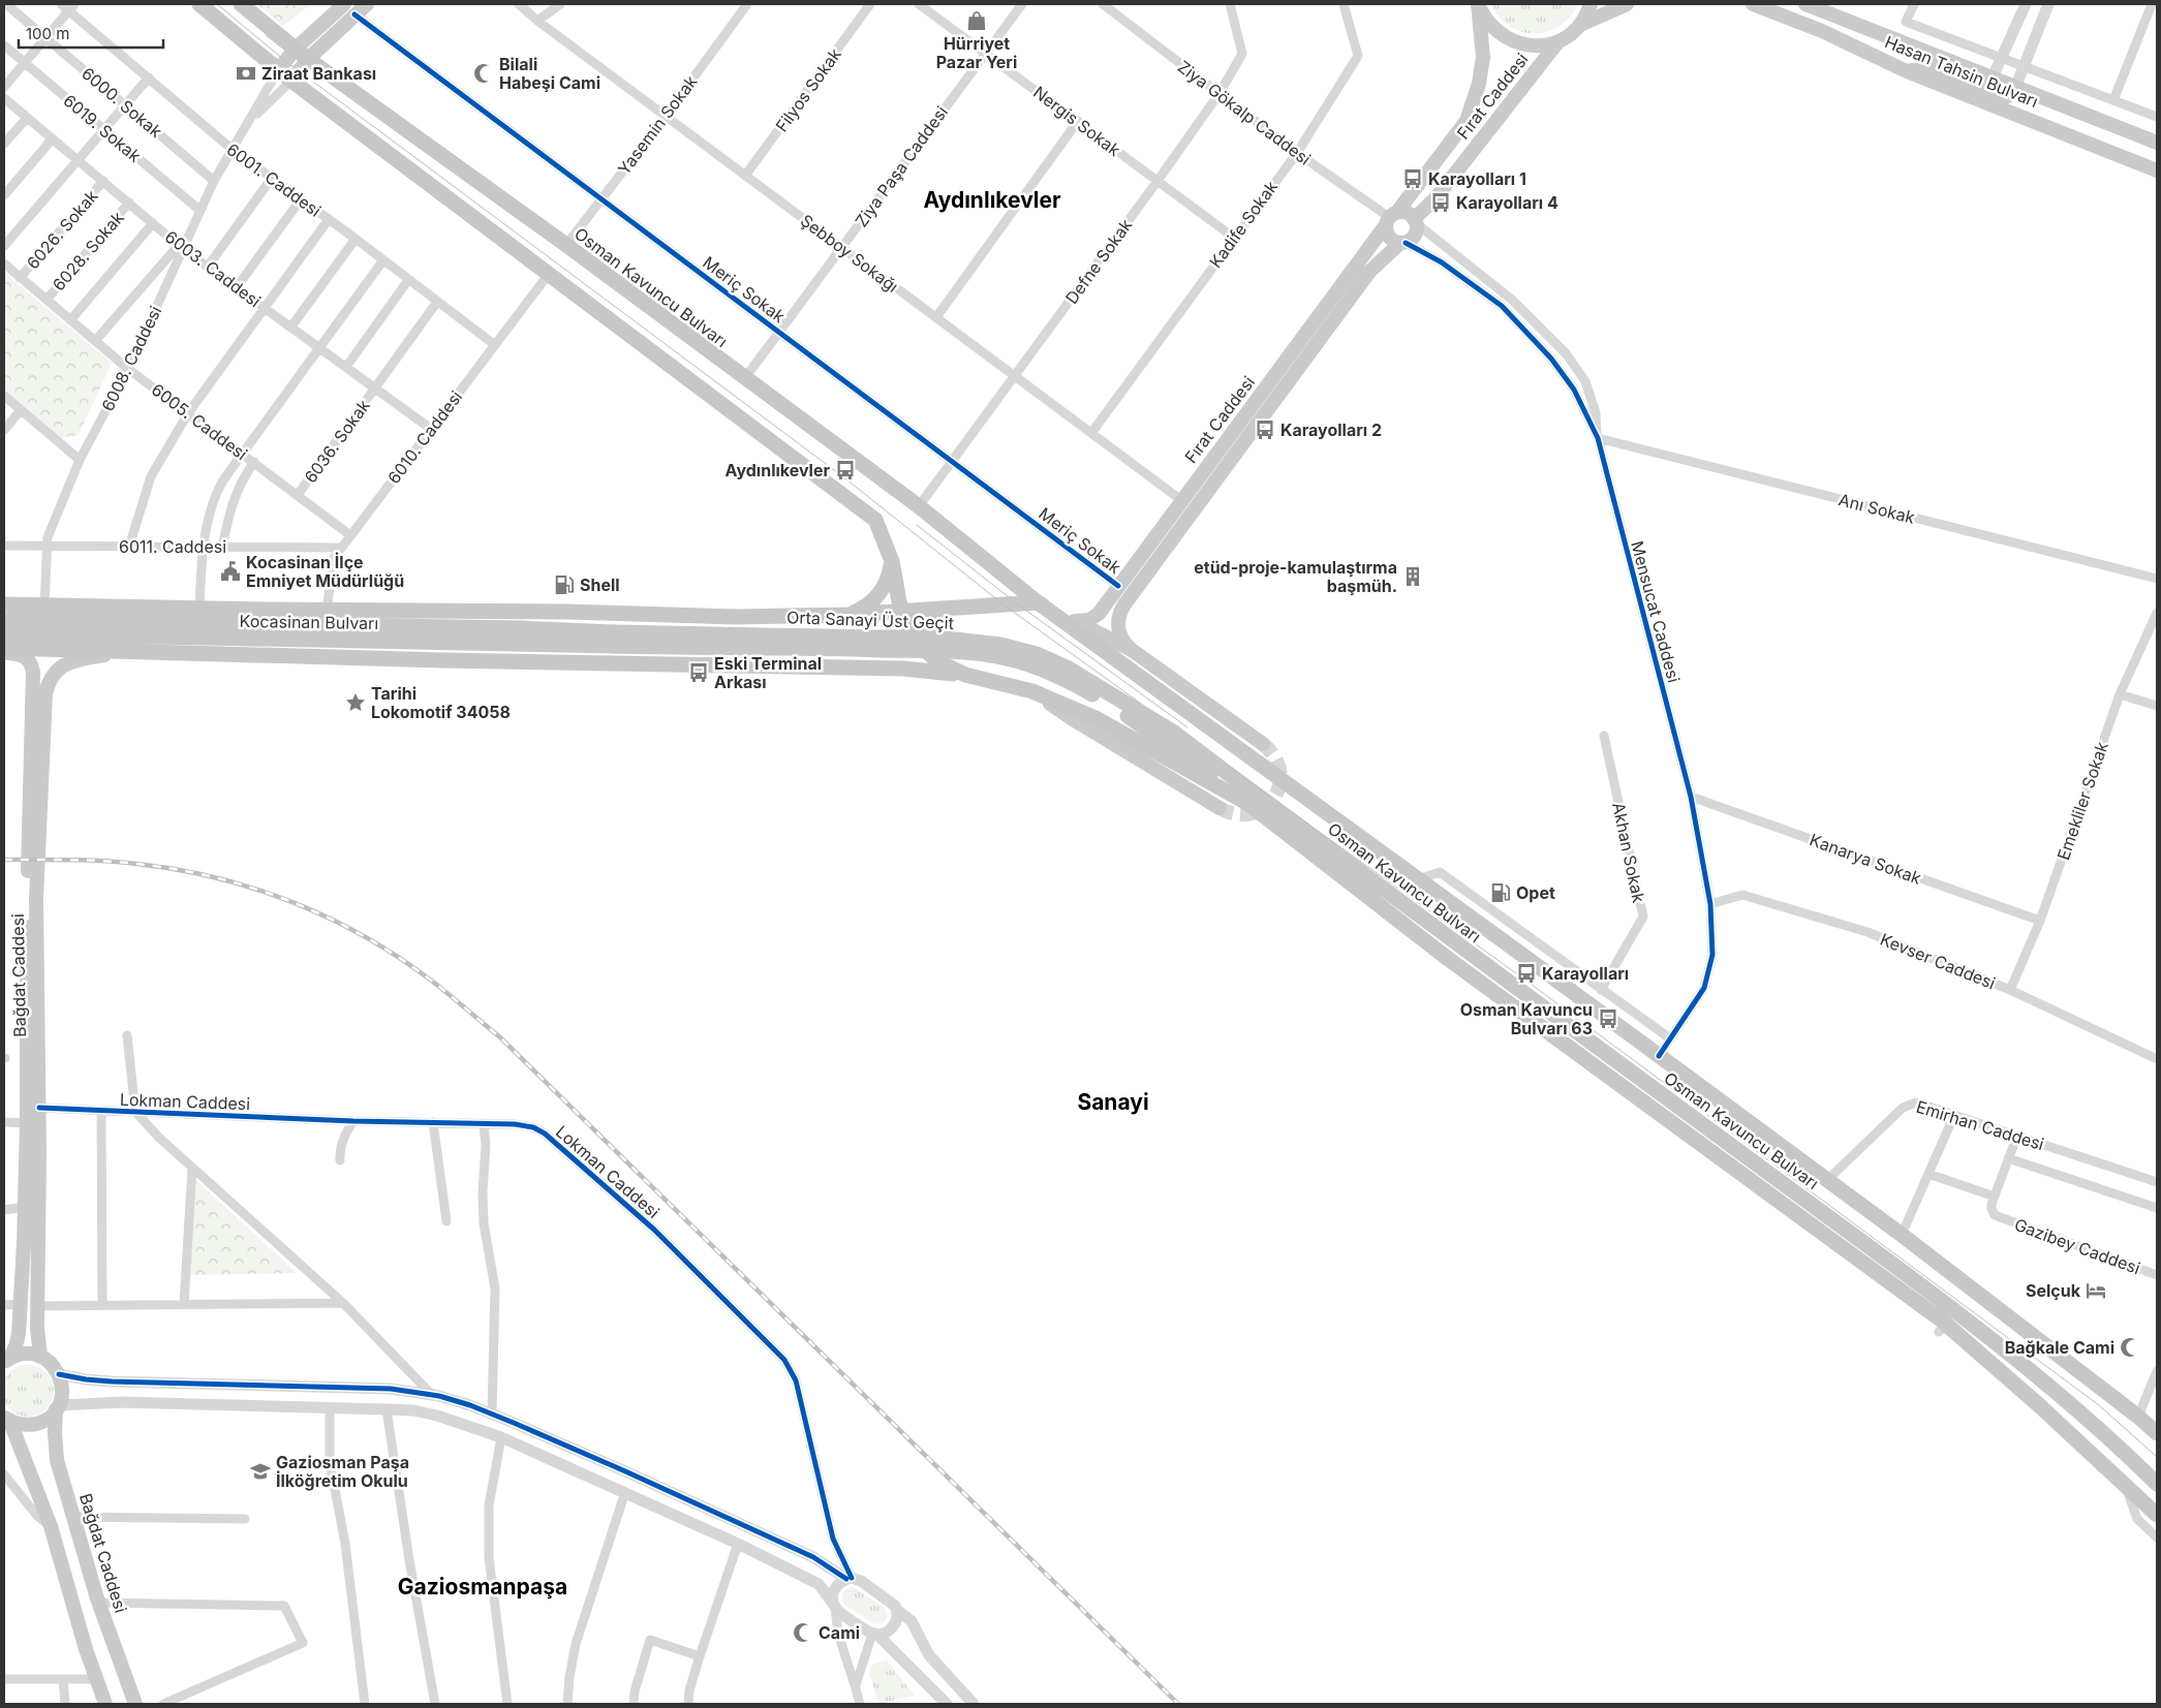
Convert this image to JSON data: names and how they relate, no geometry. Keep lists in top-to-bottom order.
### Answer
{
  "streets": {
    "highway": ["Osman Kavuncu Bulvarı", "Orta Sanayi Üst Geçit", "Kocasinan Bulvarı"],
    "main road": ["Hasan Tahsin Bulvarı", "Fırat Caddesi", "Bağdat Caddesi"],
    "street": [
      "Filyos Sokak",
      "6000. Sokak",
      "Ziya Gökalp Caddesi",
      "Nergis Sokak",
      "Yasemin Sokak",
      "6019. Sokak",
      "Ziya Paşa Caddesi",
      "6001. Caddesi",
      "Kadife Sokak",
      "6026. Sokak",
      "6028. Sokak",
      "Şebboy Sokağı",
      "Defne Sokak",
      "6003. Caddesi",
      "Meriç Sokak",
      "6008. Caddesi",
      "6005. Caddesi",
      "6010. Caddesi",
      "6036. Sokak",
      "Anı Sokak",
      "6011. Caddesi",
      "Mensucat Caddesi",
      "Emekliler Sokak",
      "Akhan Sokak",
      "Kanarya Sokak",
      "Kevser Caddesi",
      "Lokman Caddesi",
      "Emirhan Caddesi",
      "Gazibey Caddesi"
    ]
  },
  "crossings": [
    ["Filyos Sokak", "Şebboy Sokağı"],
    ["Fırat Caddesi", "Ziya Gökalp Caddesi"],
    ["Fırat Caddesi", "Şebboy Sokağı"],
    ["Fırat Caddesi", "Meriç Sokak"],
    ["Fırat Caddesi", "Mensucat Caddesi"],
    ["6000. Sokak", "6008. Caddesi"],
    ["Ziya Gökalp Caddesi", "Kadife Sokak"],
    ["Ziya Gökalp Caddesi", "Defne Sokak"],
    ["Ziya Gökalp Caddesi", "Mensucat Caddesi"],
    ["Nergis Sokak", "Ziya Paşa Caddesi"],
    ["Nergis Sokak", "Kadife Sokak"],
    ["Nergis Sokak", "Defne Sokak"],
    ["Yasemin Sokak", "Şebboy Sokağı"],
    ["Yasemin Sokak", "Osman Kavuncu Bulvarı"],
    ["Yasemin Sokak", "Meriç Sokak"],
    ["6019. Sokak", "6008. Caddesi"],
    ["Ziya Paşa Caddesi", "Şebboy Sokağı"],
    ["Ziya Paşa Caddesi", "Osman Kavuncu Bulvarı"],
    ["Ziya Paşa Caddesi", "Meriç Sokak"],
    ["6001. Caddesi", "6008. Caddesi"],
    ["6001. Caddesi", "6010. Caddesi"],
    ["6001. Caddesi", "6036. Sokak"],
    ["Kadife Sokak", "Şebboy Sokağı"],
    ["6026. Sokak", "6003. Caddesi"],
    ["6026. Sokak", "6005. Caddesi"],
    ["6028. Sokak", "6003. Caddesi"],
    ["6028. Sokak", "6005. Caddesi"],
    ["Şebboy Sokağı", "Defne Sokak"],
    ["Defne Sokak", "Osman Kavuncu Bulvarı"],
    ["Defne Sokak", "Meriç Sokak"],
    ["6003. Caddesi", "6008. Caddesi"],
    ["6003. Caddesi", "6010. Caddesi"],
    ["6003. Caddesi", "6036. Sokak"],
    ["Osman Kavuncu Bulvarı", "Orta Sanayi Üst Geçit"],
    ["6008. Caddesi", "6005. Caddesi"],
    ["6008. Caddesi", "6011. Caddesi"],
    ["6005. Caddesi", "6010. Caddesi"],
    ["6005. Caddesi", "6036. Sokak"],
    ["6010. Caddesi", "6011. Caddesi"],
    ["Anı Sokak", "Mensucat Caddesi"],
    ["Mensucat Caddesi", "Kanarya Sokak"],
    ["Mensucat Caddesi", "Kevser Caddesi"],
    ["Orta Sanayi Üst Geçit", "Kocasinan Bulvarı"],
    ["Emekliler Sokak", "Kanarya Sokak"],
    ["Emekliler Sokak", "Kevser Caddesi"],
    ["Bağdat Caddesi", "Lokman Caddesi"]
  ],
  "districts": ["Aydınlıkevler", "Sanayi", "Gaziosmanpaşa"],
  "places": {
    "shop": ["Hürriyet Pazar Yeri"],
    "bank": ["Ziraat Bankası"],
    "mosque": ["Bilali Habeşi Cami", "Bağkale Cami", "Cami"],
    "bus stop": [
      "Karayolları 1",
      "Karayolları 4",
      "Karayolları 2",
      "Aydınlıkevler",
      "Eski Terminal Arkası",
      "Karayolları",
      "Osman Kavuncu Bulvarı 63"
    ],
    "public building": ["Kocasinan İlçe Emniyet Müdürlüğü"],
    "building": ["etüd-proje-kamulaştırma başmüh."],
    "fuel station": ["Shell", "Opet"],
    "place": ["Tarihi Lokomotif 34058"],
    "hotel": ["Selçuk"],
    "school or university": ["Gaziosman Paşa İlköğretim Okulu"]
  },
  "scale_bar": "100 m"
}
